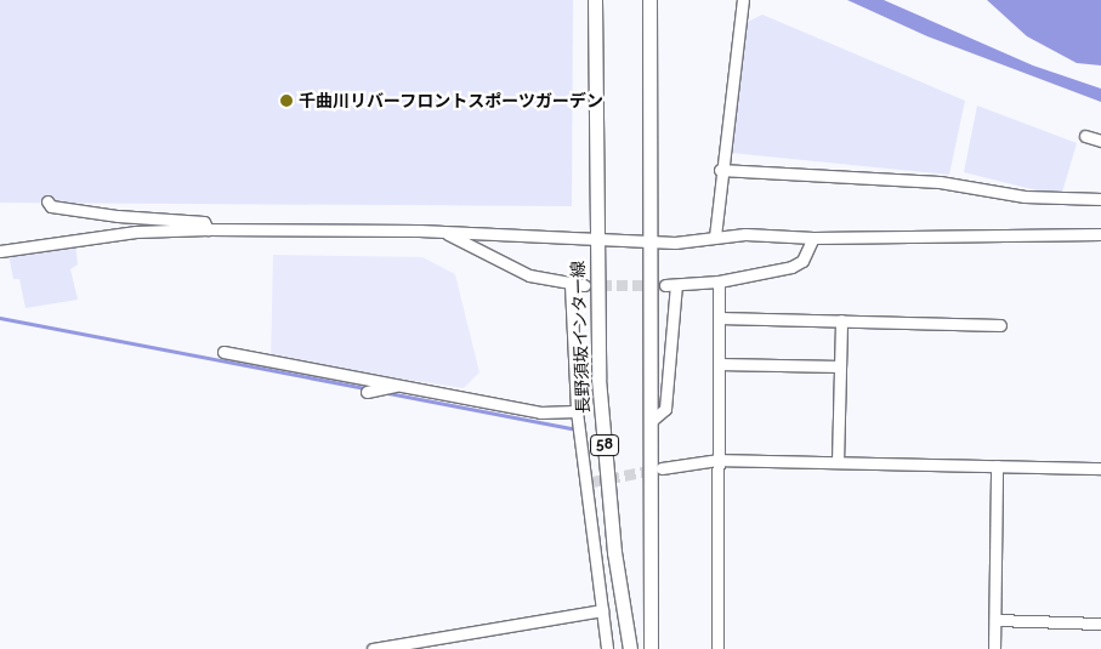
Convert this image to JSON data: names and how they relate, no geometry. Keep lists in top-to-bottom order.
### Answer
{
  "streets": {
    "main road": ["長野須坂インター線", "58"]
  },
  "places": ["千曲川リバーフロントスポーツガーデン"]
}
